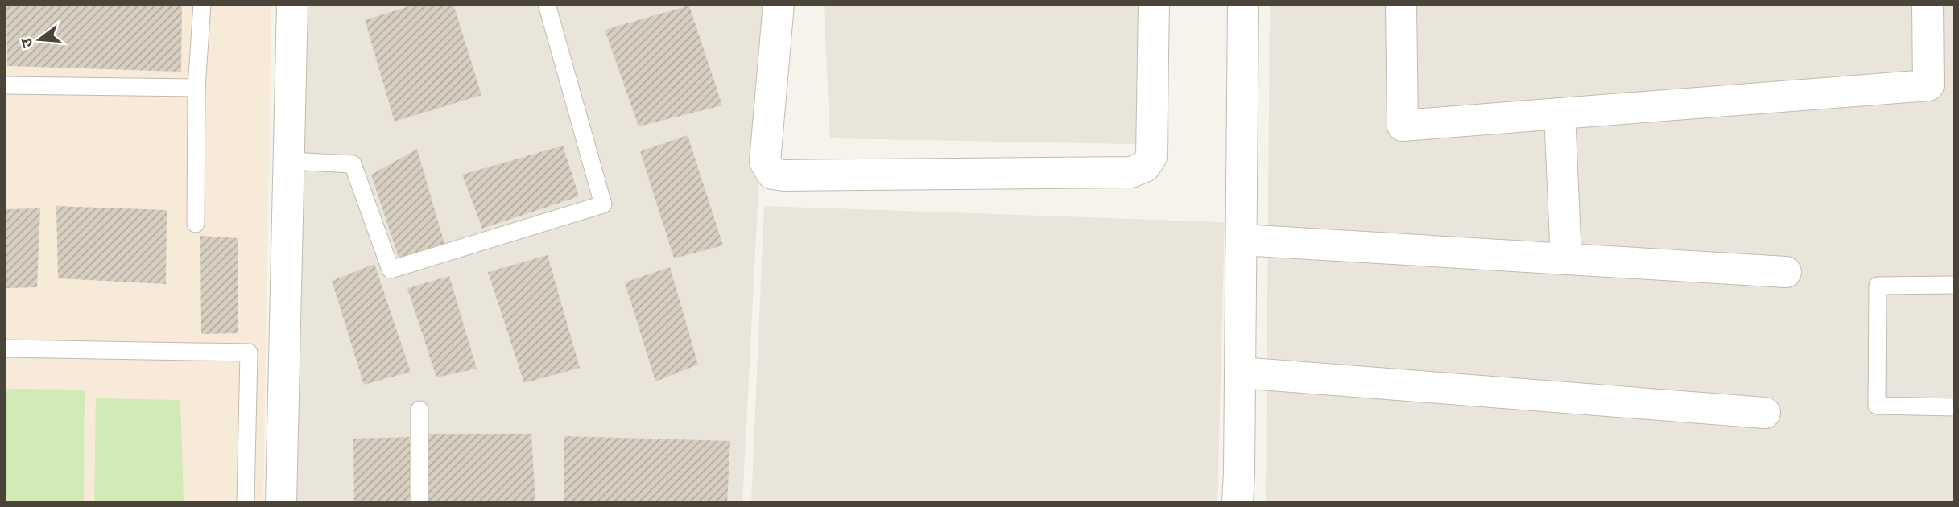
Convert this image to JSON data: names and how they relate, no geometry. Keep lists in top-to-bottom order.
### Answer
{
  "north": "left"
}
